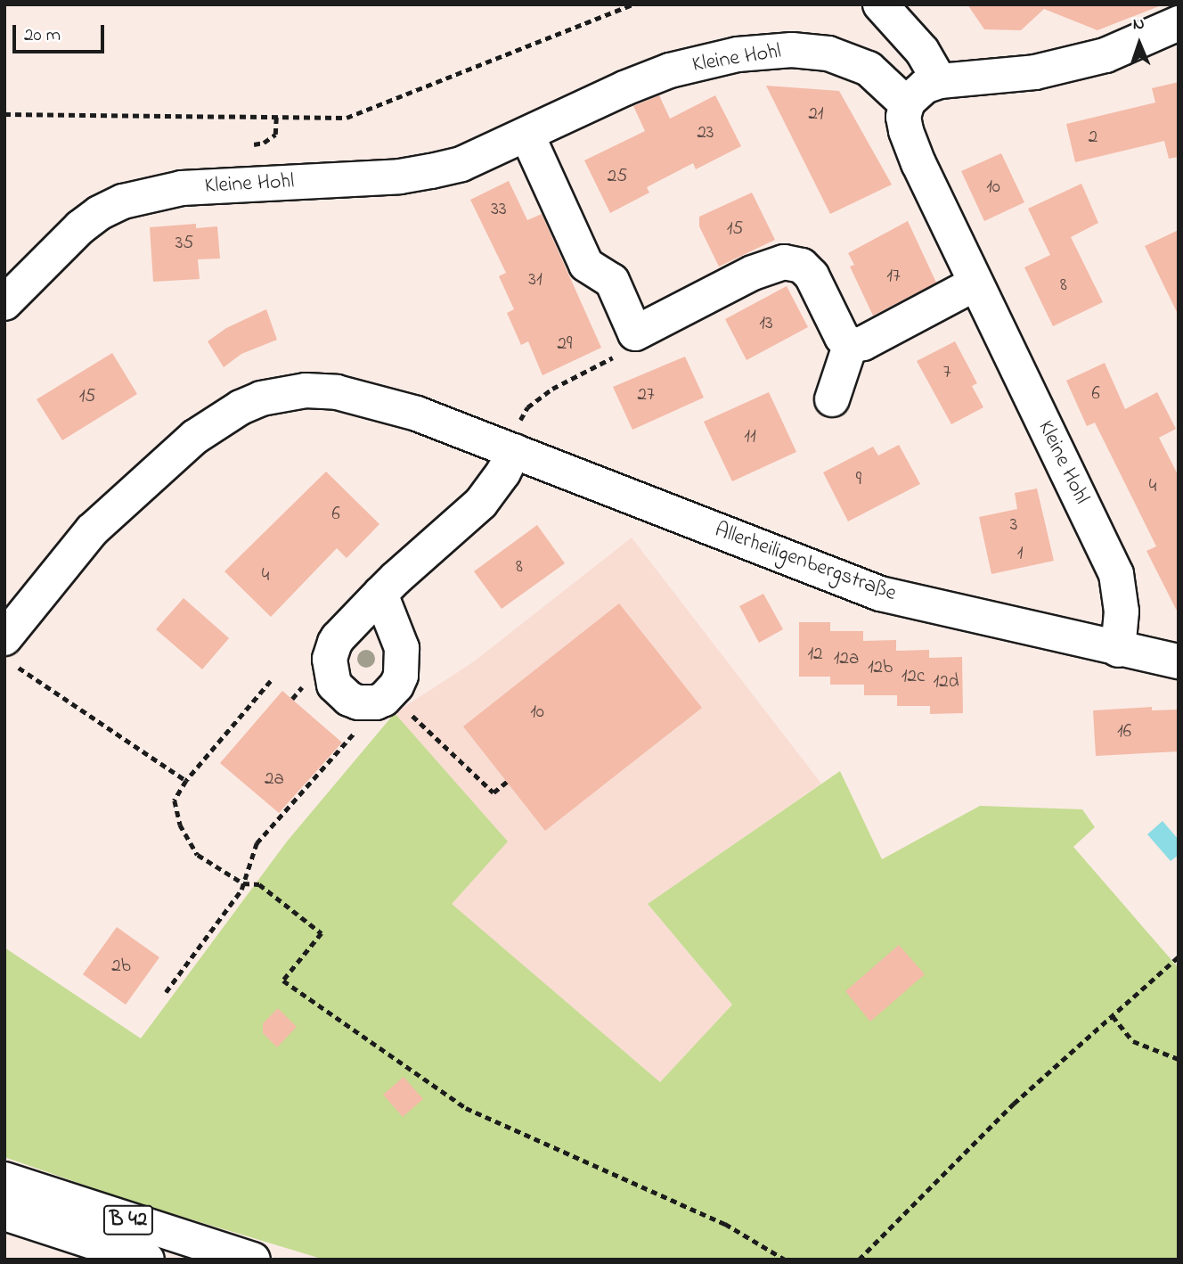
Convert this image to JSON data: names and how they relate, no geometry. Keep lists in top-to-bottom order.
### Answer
{
  "streets": {
    "main road": ["Kleine Hohl", "Allerheiligenbergstraße", "B 42"]
  },
  "crossings": [
    ["Kleine Hohl", "Allerheiligenbergstraße"]
  ],
  "house_numbers": [
    "21",
    "23",
    "2",
    "25",
    "10",
    "33",
    "15",
    "35",
    "17",
    "31",
    "8",
    "13",
    "29",
    "7",
    "6",
    "27",
    "15",
    "11",
    "9",
    "4",
    "6",
    "3",
    "1",
    "8",
    "4",
    "12",
    "12a",
    "12b",
    "12c",
    "12d",
    "10",
    "16",
    "2a",
    "2b"
  ],
  "scale_bar": "20 m",
  "north": "top"
}
